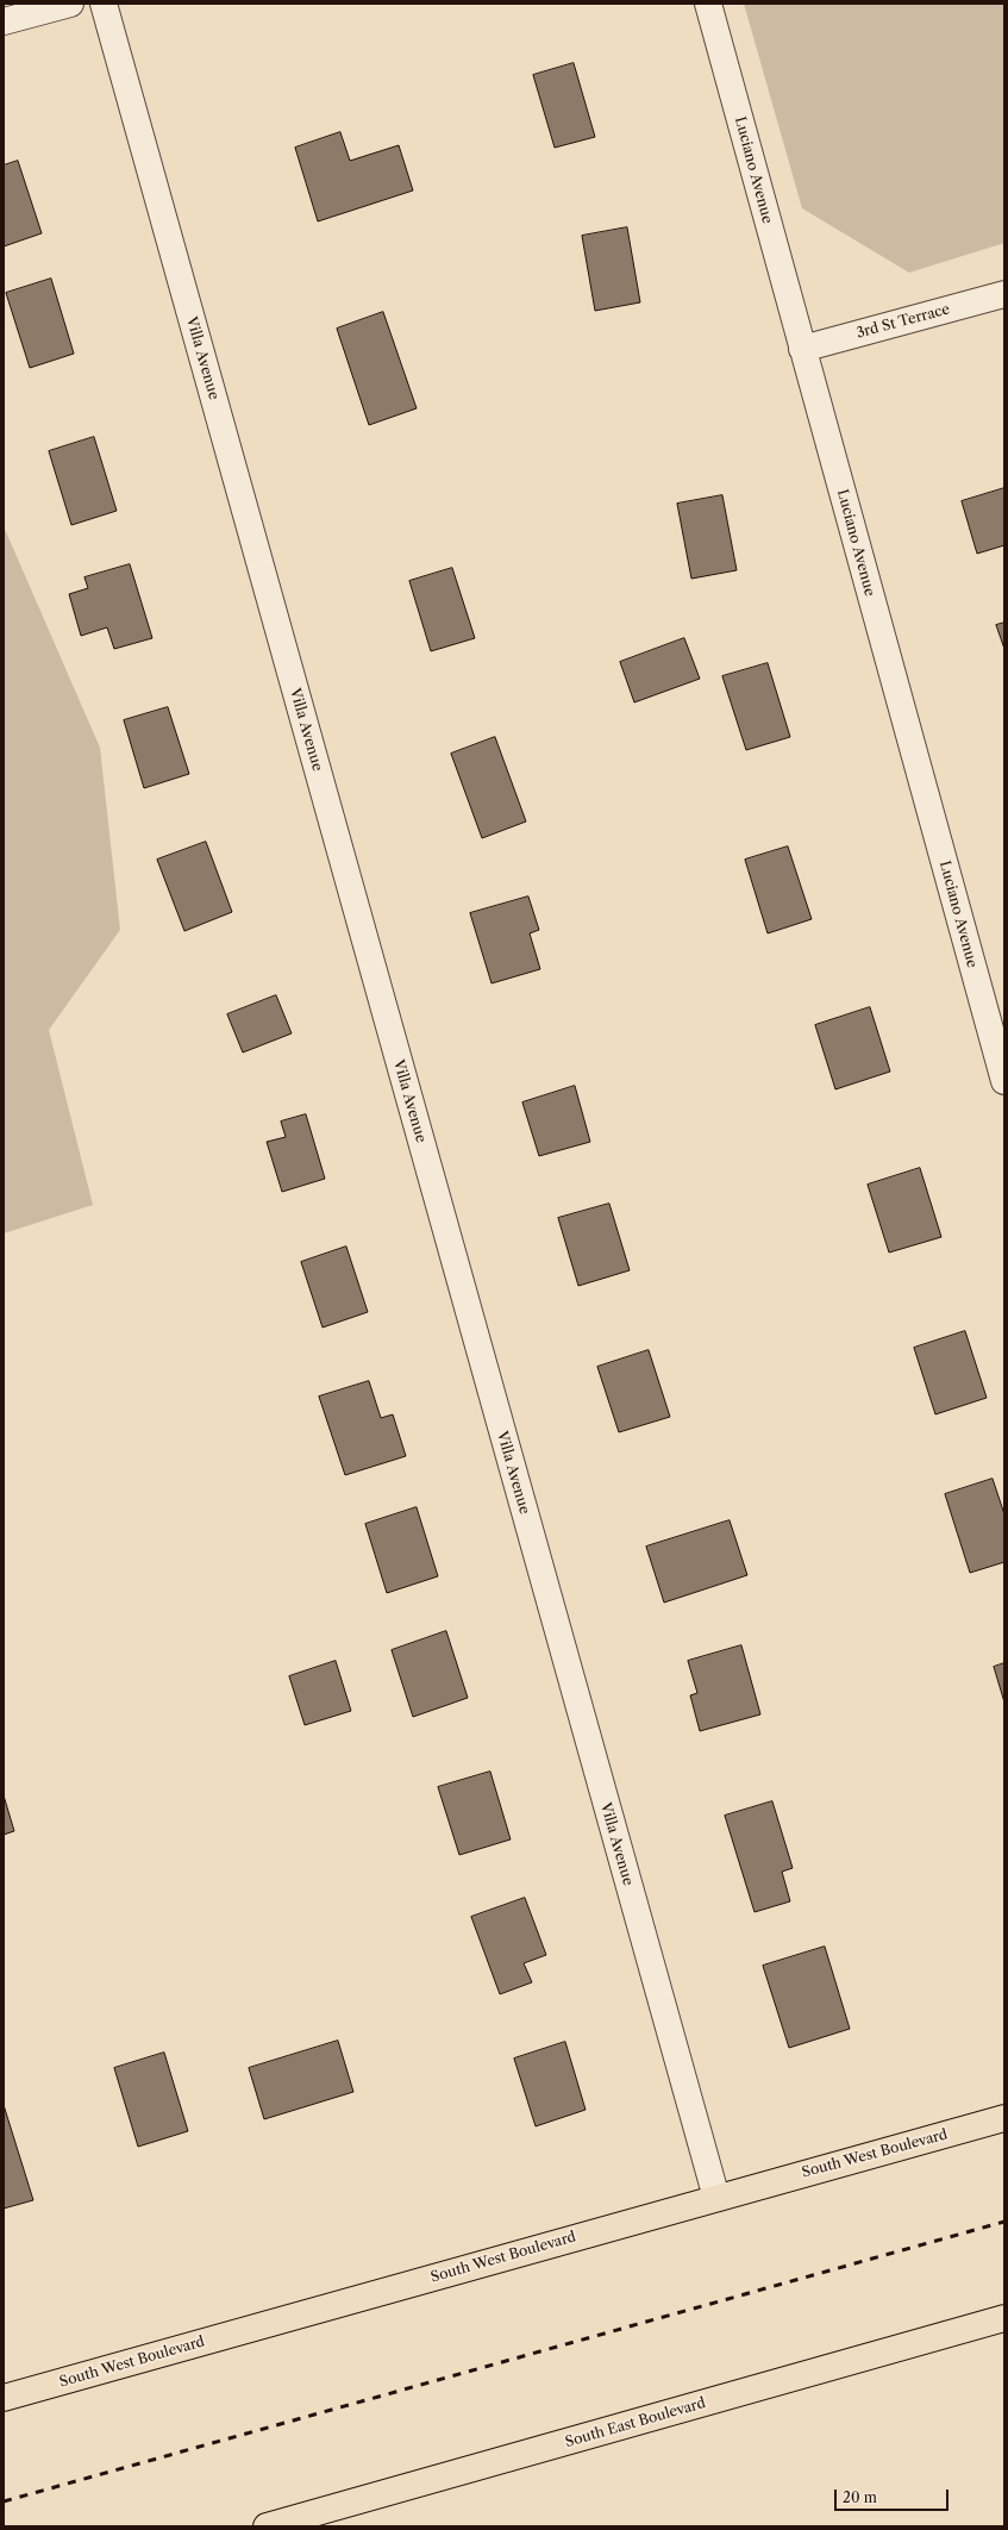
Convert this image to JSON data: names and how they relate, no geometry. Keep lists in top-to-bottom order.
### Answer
{
  "streets": {
    "main road": ["South West Boulevard", "South East Boulevard"],
    "street": ["Luciano Avenue", "3rd St Terrace", "Villa Avenue"]
  },
  "crossings": [
    ["Luciano Avenue", "3rd St Terrace"],
    ["Villa Avenue", "South West Boulevard"]
  ],
  "scale_bar": "20 m"
}
